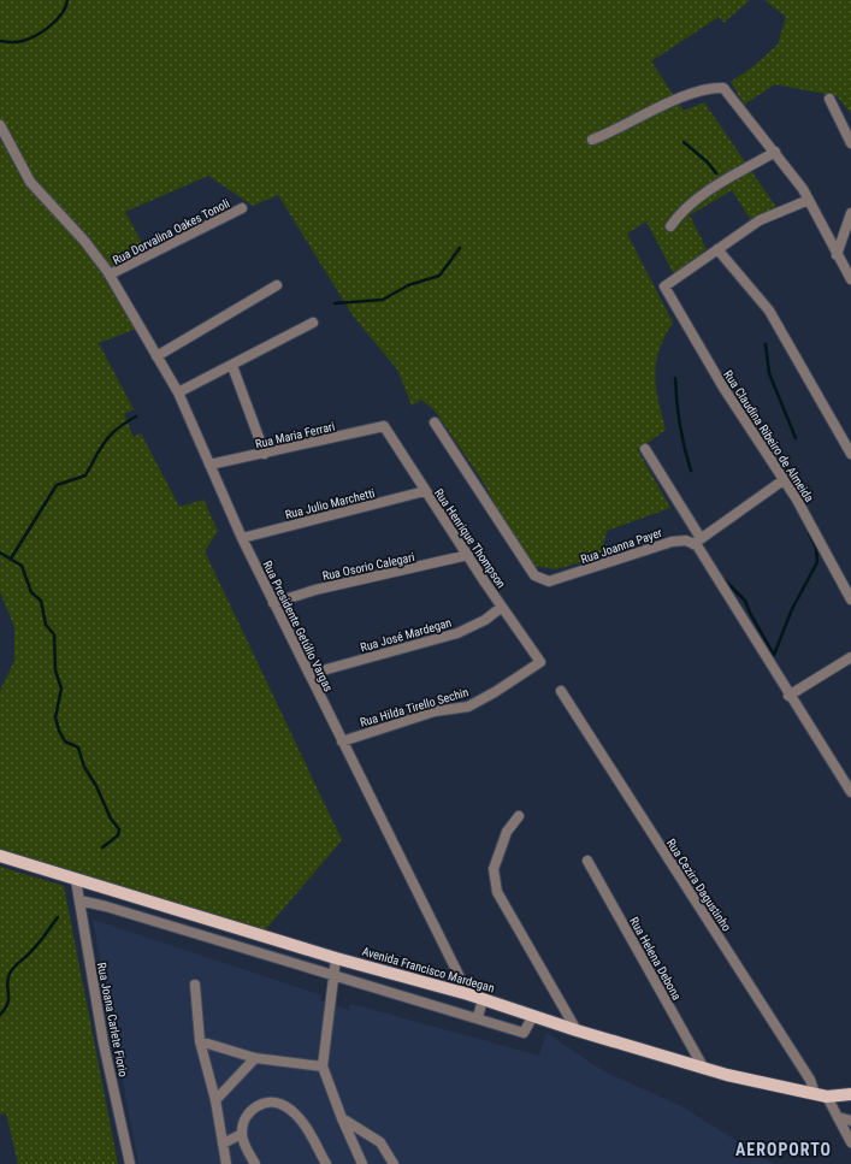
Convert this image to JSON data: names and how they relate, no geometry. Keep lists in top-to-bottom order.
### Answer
{
  "streets": {
    "main road": ["Avenida Francisco Mardegan"],
    "street": [
      "Rua Dorvalina Oakes Tonoli",
      "Rua Maria Ferrari",
      "Rua Claudina Ribeiro de Almeida",
      "Rua Julio Marchetti",
      "Rua Henrique Thompson",
      "Rua Joanna Payer",
      "Rua Osorio Calegari",
      "Rua Presidente Getúlio Vargas",
      "Rua José Mardegan",
      "Rua Hilda Tirello Sechin",
      "Rua Cezira Dagustinho",
      "Rua Helena Debona",
      "Rua Joana Carlete Fiorio"
    ]
  },
  "crossings": [
    ["Rua Dorvalina Oakes Tonoli", "Rua Presidente Getúlio Vargas"],
    ["Rua Maria Ferrari", "Rua Henrique Thompson"],
    ["Rua Maria Ferrari", "Rua Presidente Getúlio Vargas"],
    ["Rua Julio Marchetti", "Rua Henrique Thompson"],
    ["Rua Julio Marchetti", "Rua Presidente Getúlio Vargas"],
    ["Rua Henrique Thompson", "Rua Osorio Calegari"],
    ["Rua Henrique Thompson", "Rua José Mardegan"],
    ["Rua Henrique Thompson", "Rua Hilda Tirello Sechin"],
    ["Rua Osorio Calegari", "Rua Presidente Getúlio Vargas"],
    ["Rua Presidente Getúlio Vargas", "Rua José Mardegan"],
    ["Rua Presidente Getúlio Vargas", "Rua Hilda Tirello Sechin"],
    ["Rua Presidente Getúlio Vargas", "Avenida Francisco Mardegan"],
    ["Rua Cezira Dagustinho", "Avenida Francisco Mardegan"],
    ["Rua Helena Debona", "Avenida Francisco Mardegan"],
    ["Avenida Francisco Mardegan", "Rua Joana Carlete Fiorio"]
  ],
  "districts": ["AEROPORTO"]
}
